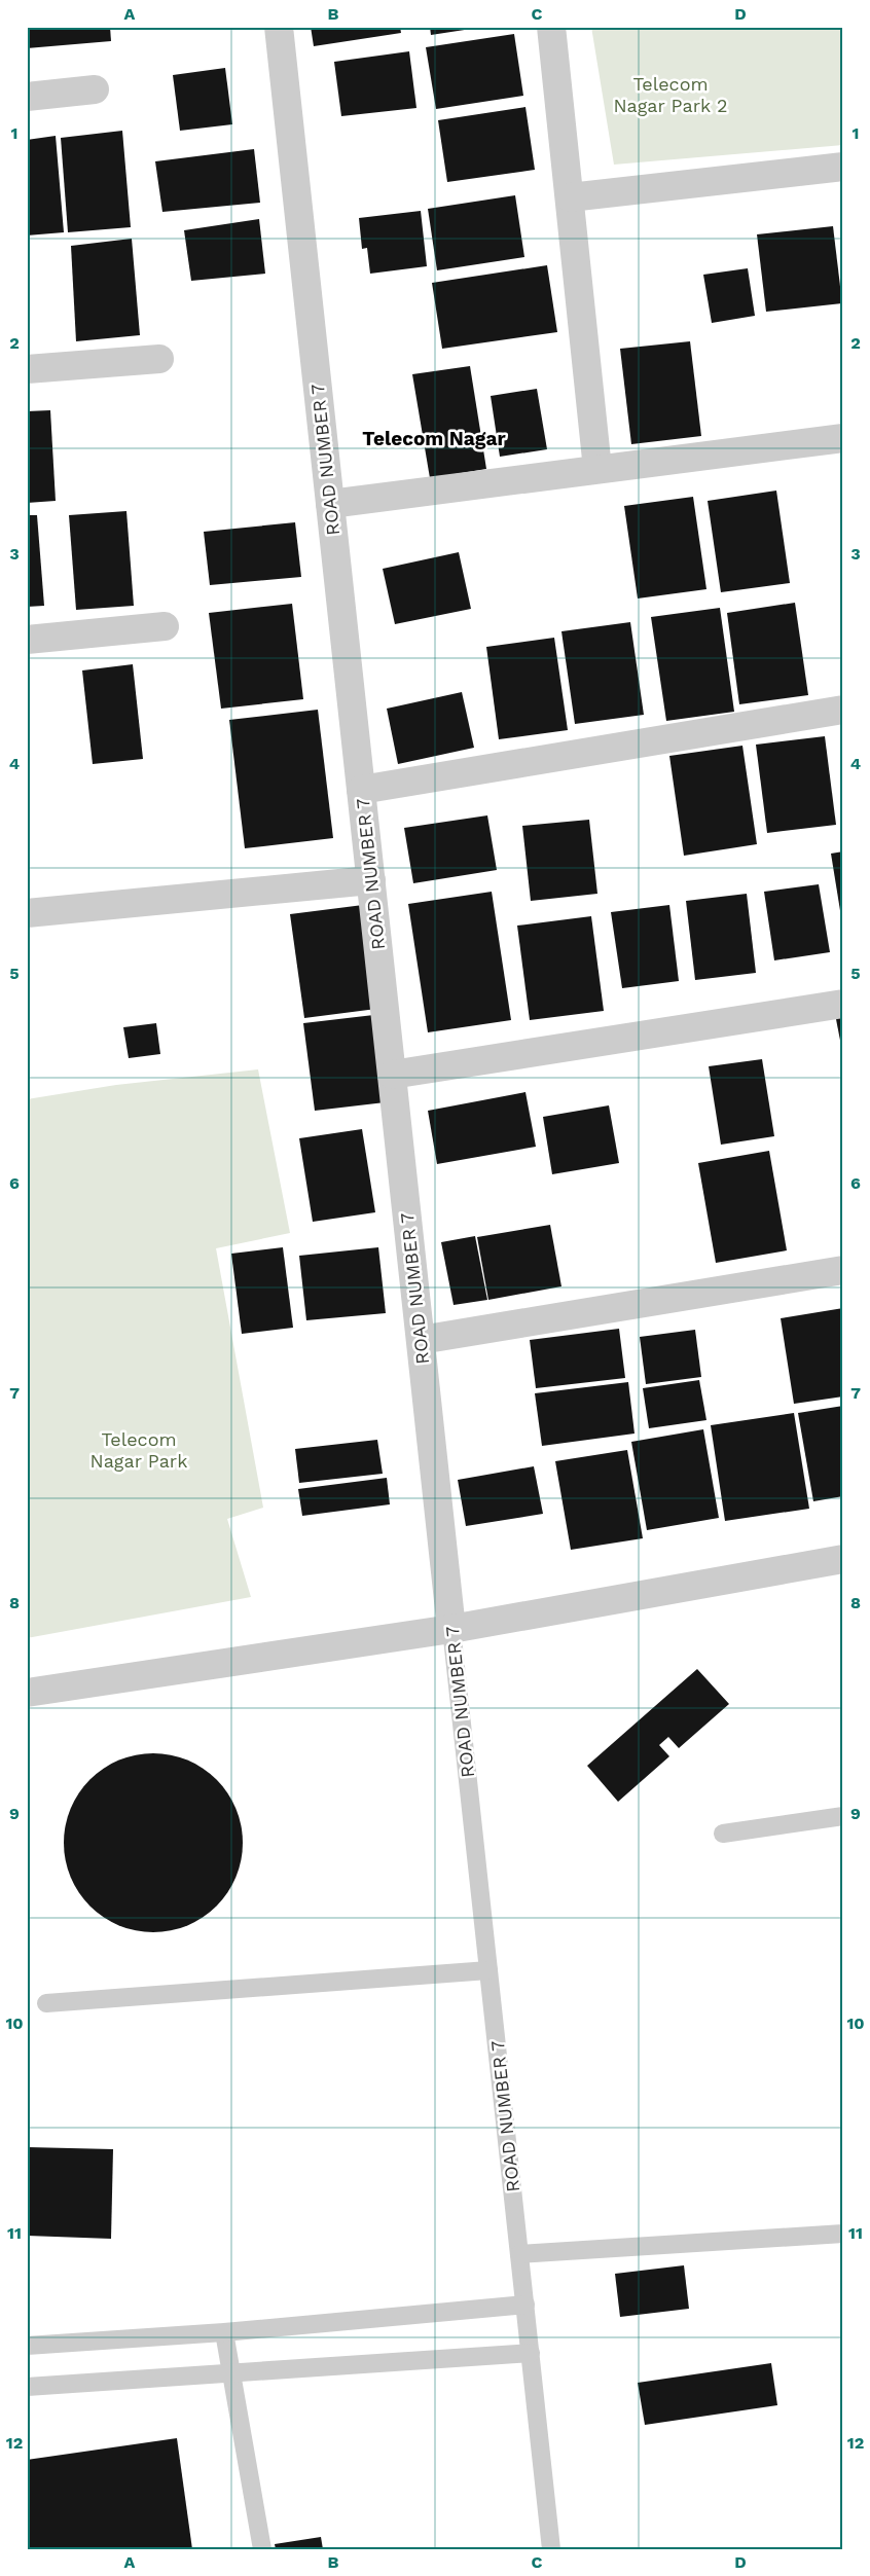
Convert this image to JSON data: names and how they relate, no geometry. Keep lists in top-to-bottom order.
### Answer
{
  "streets": {
    "street": ["ROAD NUMBER 7"]
  },
  "districts": ["Telecom Nagar"],
  "parks": ["Telecom Nagar Park 2", "Telecom Nagar Park"],
  "grid": {
    "columns": [
      "A",
      "B",
      "C",
      "D"
    ],
    "rows": [
      "1",
      "2",
      "3",
      "4",
      "5",
      "6",
      "7",
      "8",
      "9",
      "10",
      "11",
      "12"
    ]
  }
}
